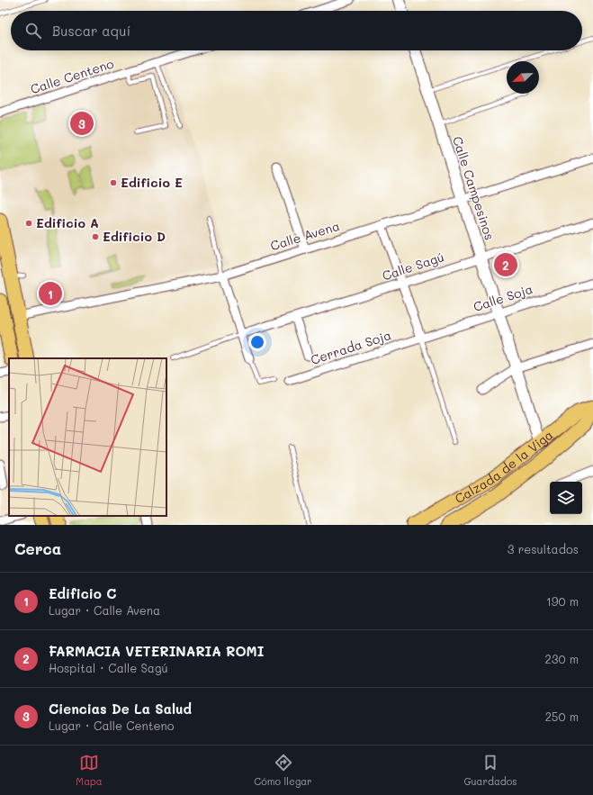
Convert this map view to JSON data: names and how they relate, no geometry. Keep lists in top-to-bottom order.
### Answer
{
  "streets": {
    "main road": ["Calzada de la Viga"],
    "street": [
      "Calle Centeno",
      "Calle Campesinos",
      "Calle Avena",
      "Calle Sagú",
      "Calle Soja",
      "Cerrada Soja"
    ]
  },
  "crossings": [
    ["Calle Campesinos", "Calle Avena"],
    ["Calle Campesinos", "Calle Sagú"],
    ["Calle Campesinos", "Calle Soja"],
    ["Calle Campesinos", "Calzada de la Viga"],
    ["Calle Soja", "Cerrada Soja"]
  ],
  "places": ["Edificio E", "Edificio A", "Edificio D"],
  "north": "bottom left",
  "page": {
    "search": "Buscar aquí",
    "pins": ["3", "2", "1"],
    "heading": ["Cerca", "3 resultados"],
    "list": [
      {
        "mark": "1",
        "name": "Edificio C",
        "note": "Lugar · Calle Avena",
        "value": "190 m"
      },
      {
        "mark": "2",
        "name": "FARMACIA VETERINARIA ROMI",
        "note": "Hospital · Calle Sagú",
        "value": "230 m"
      },
      {
        "mark": "3",
        "name": "Ciencias De La Salud",
        "note": "Lugar · Calle Centeno",
        "value": "250 m"
      }
    ],
    "nav": ["Mapa", "Cómo llegar", "Guardados"]
  }
}
